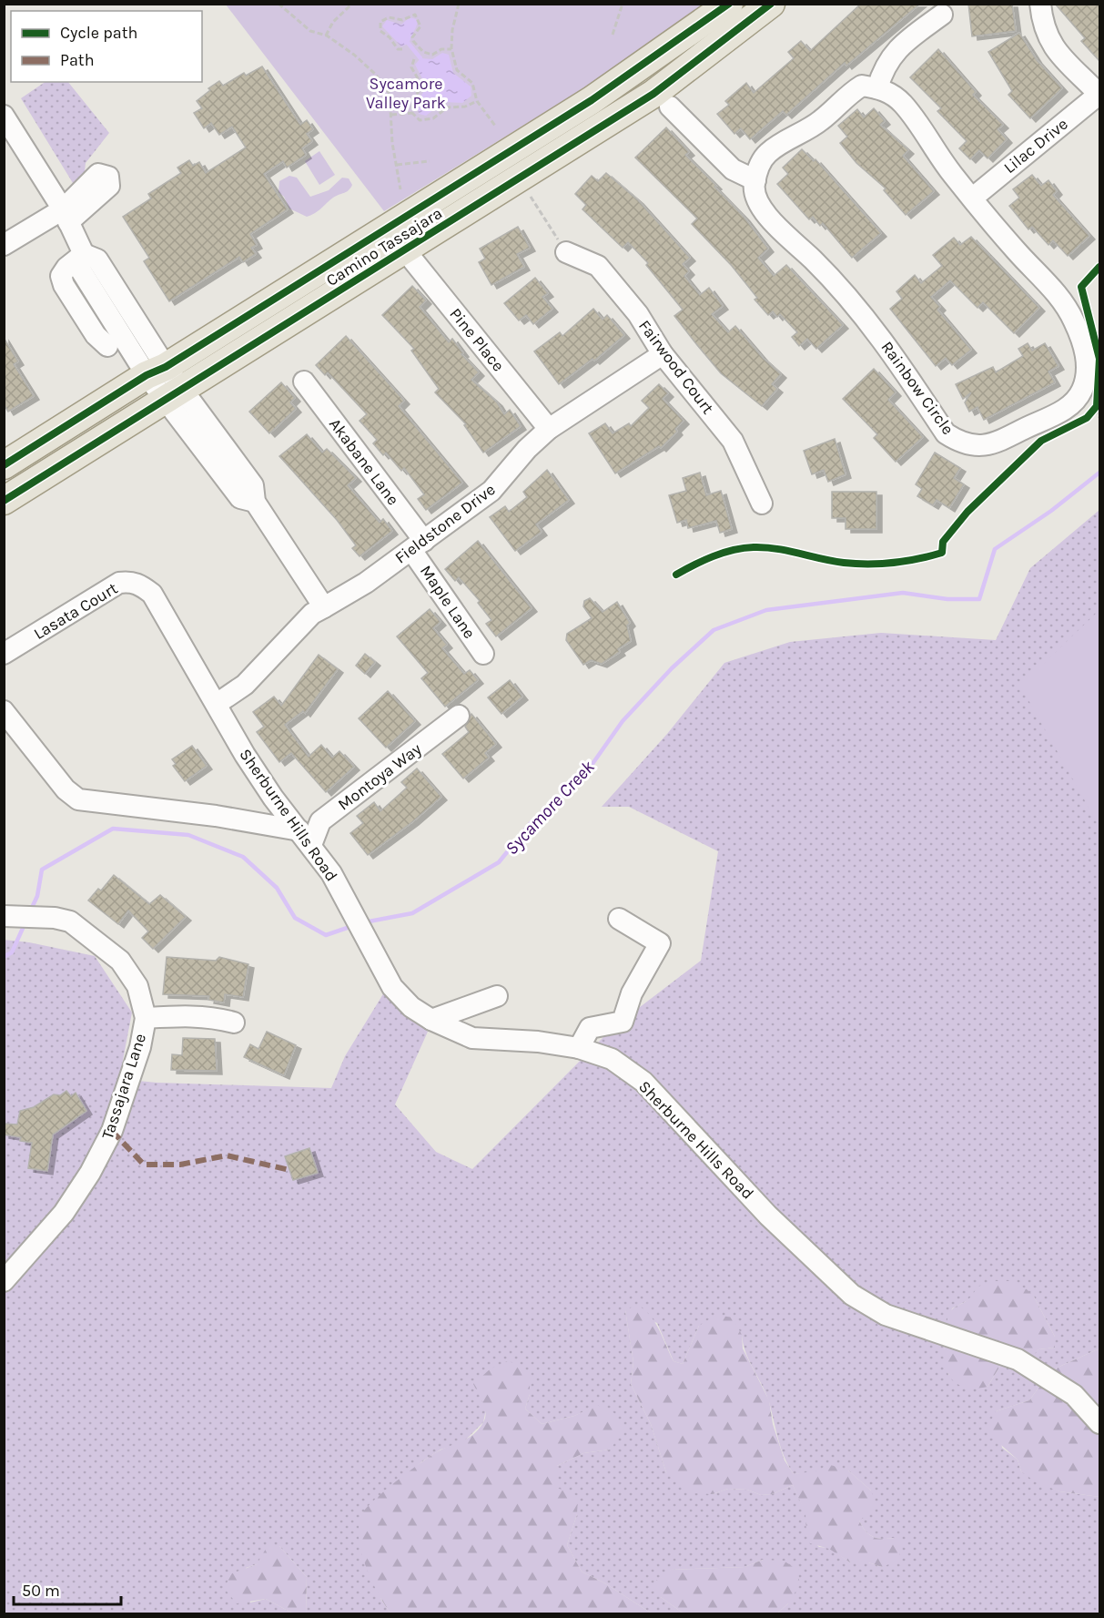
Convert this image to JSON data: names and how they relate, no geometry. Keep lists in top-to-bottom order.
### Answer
{
  "streets": {
    "main road": ["Camino Tassajara"],
    "street": [
      "Lilac Drive",
      "Pine Place",
      "Fairwood Court",
      "Rainbow Circle",
      "Akabane Lane",
      "Fieldstone Drive",
      "Maple Lane",
      "Lasata Court",
      "Montoya Way",
      "Sherburne Hills Road",
      "Tassajara Lane"
    ]
  },
  "crossings": [
    ["Lilac Drive", "Rainbow Circle"],
    ["Camino Tassajara", "Pine Place"],
    ["Pine Place", "Fieldstone Drive"],
    ["Fairwood Court", "Fieldstone Drive"],
    ["Akabane Lane", "Fieldstone Drive"],
    ["Akabane Lane", "Maple Lane"],
    ["Fieldstone Drive", "Maple Lane"],
    ["Lasata Court", "Sherburne Hills Road"],
    ["Montoya Way", "Sherburne Hills Road"]
  ],
  "water": ["Sycamore Creek"],
  "parks": ["Sycamore Valley Park"],
  "legend": ["Cycle path", "Path"],
  "scale_bar": "50 m"
}
